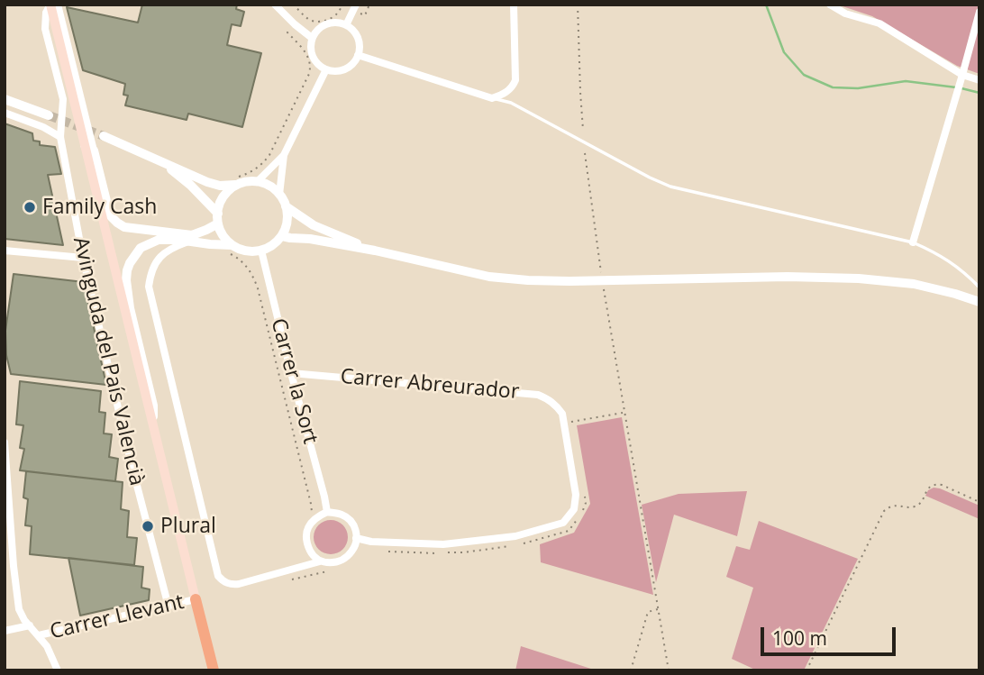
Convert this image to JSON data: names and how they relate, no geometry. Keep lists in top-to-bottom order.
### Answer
{
  "streets": {
    "main road": ["Avinguda del País Valencià"],
    "street": ["Carrer la Sort", "Carrer Abreurador", "Carrer Llevant"]
  },
  "crossings": [
    ["Avinguda del País Valencià", "Carrer Llevant"],
    ["Carrer la Sort", "Carrer Abreurador"]
  ],
  "places": ["Family Cash", "Plural"],
  "scale_bar": "100 m"
}
